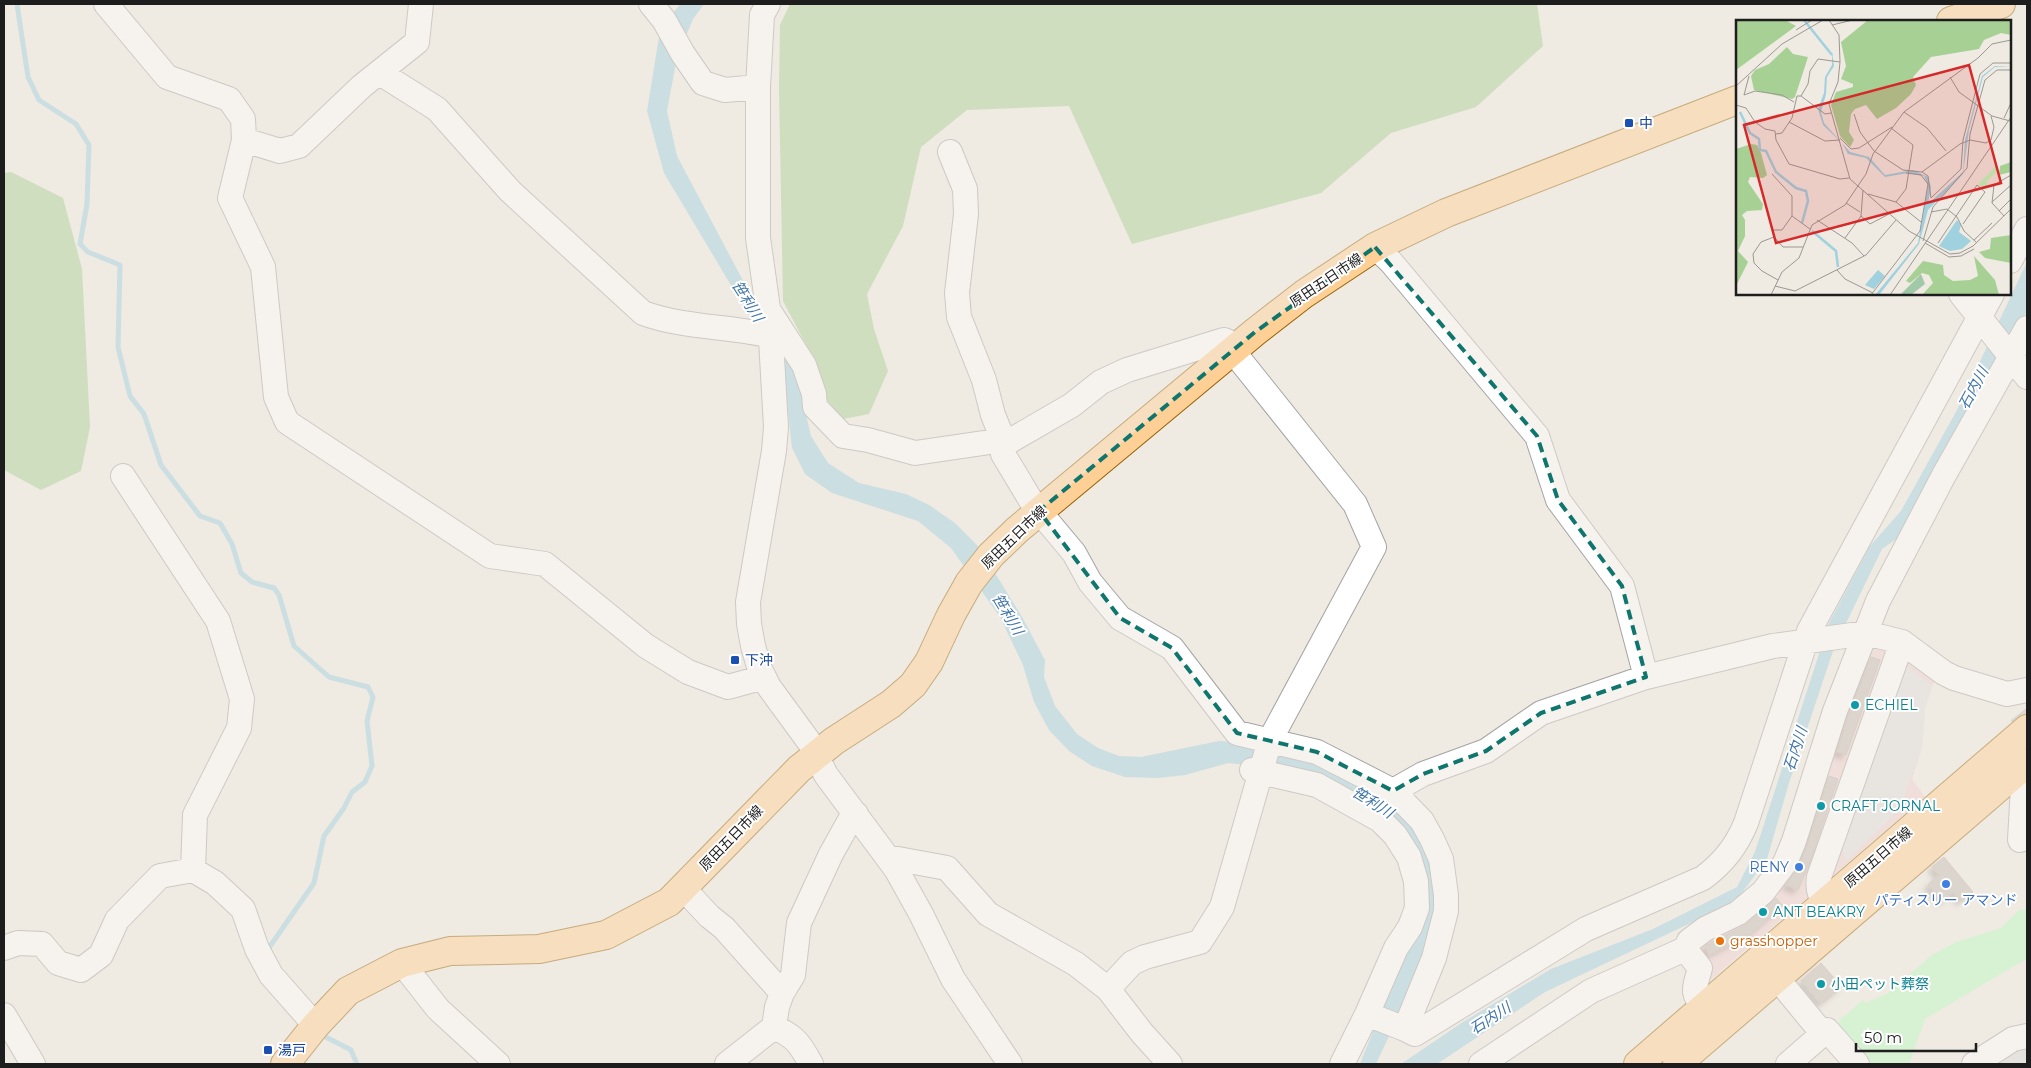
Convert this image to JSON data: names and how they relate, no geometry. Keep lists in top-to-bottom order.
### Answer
{
  "streets": {
    "main road": ["原田五日市線"]
  },
  "water": ["笹利川", "石内川"],
  "places": {
    "transit": ["中", "下沖", "湯戸"],
    "other": [
      "ECHIEL",
      "CRAFT JORNAL",
      "RENY",
      "パティスリー アマンド",
      "ANT BEAKRY",
      "grasshopper",
      "小田ペット葬祭"
    ]
  },
  "scale_bar": "50 m"
}
